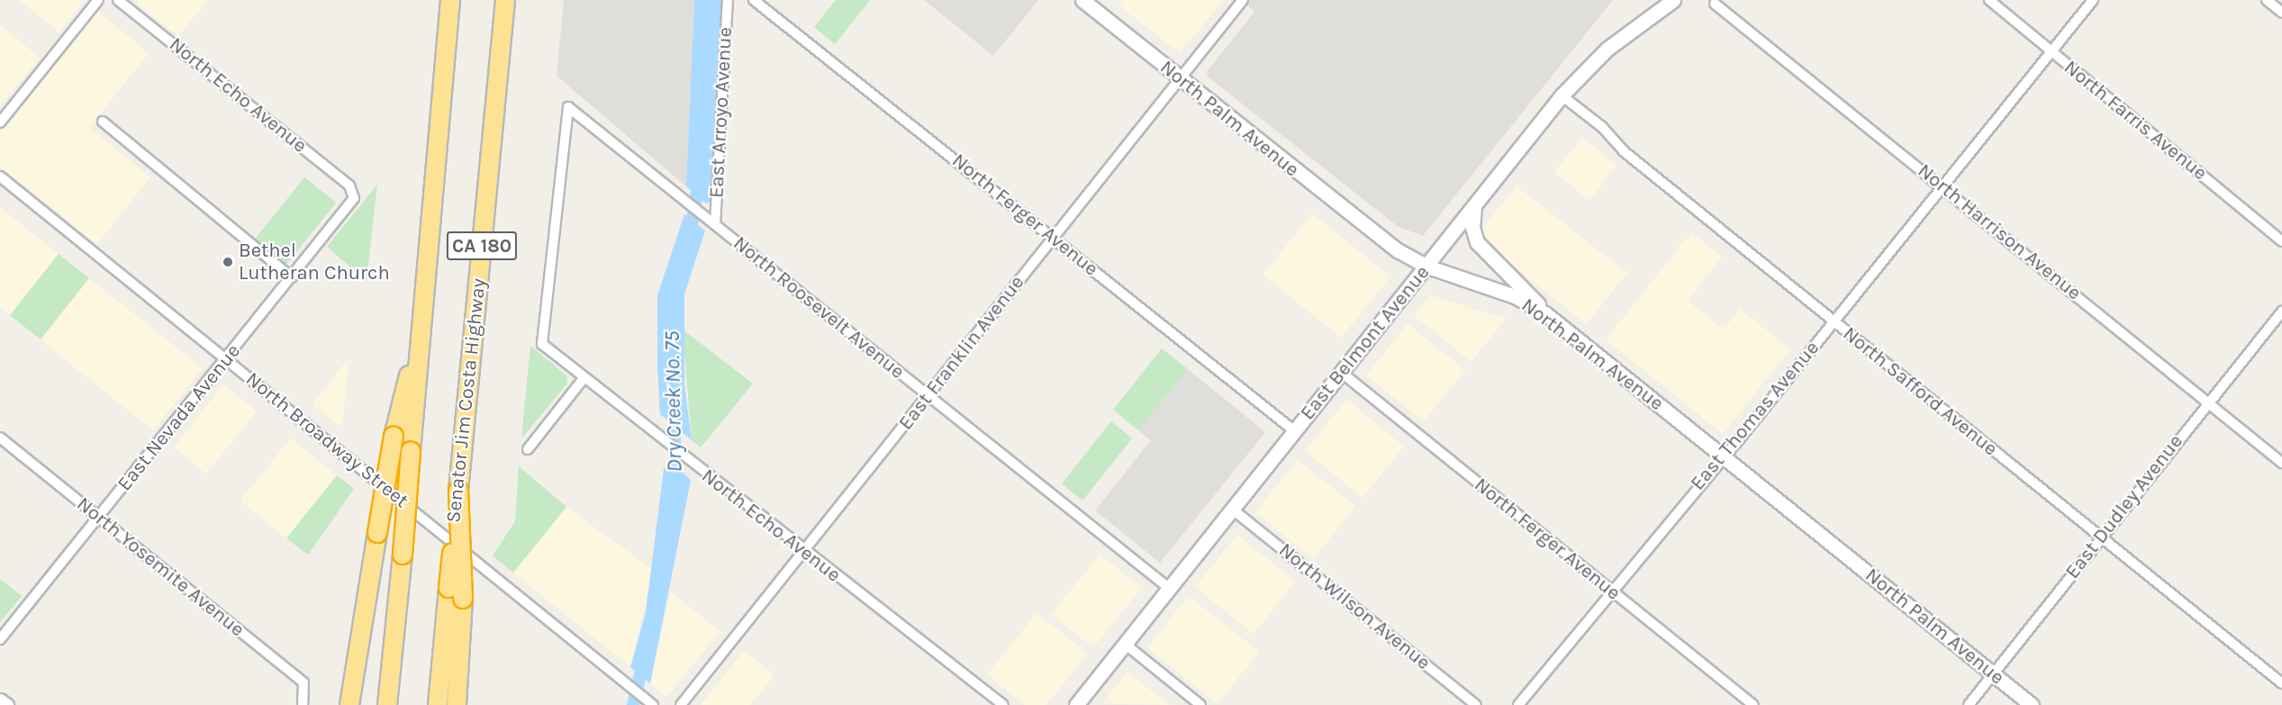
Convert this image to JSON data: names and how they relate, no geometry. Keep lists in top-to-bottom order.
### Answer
{
  "streets": {
    "highway": ["CA 180", "Senator Jim Costa Highway"],
    "main road": ["North Palm Avenue", "East Belmont Avenue"],
    "street": [
      "North Echo Avenue",
      "East Arroyo Avenue",
      "North Farris Avenue",
      "North Ferger Avenue",
      "North Harrison Avenue",
      "North Roosevelt Avenue",
      "East Franklin Avenue",
      "North Safford Avenue",
      "East Thomas Avenue",
      "East Nevada Avenue",
      "North Broadway Street",
      "East Dudley Avenue",
      "North Yosemite Avenue",
      "North Wilson Avenue"
    ]
  },
  "crossings": [
    ["North Echo Avenue", "North Roosevelt Avenue"],
    ["North Echo Avenue", "East Franklin Avenue"],
    ["North Echo Avenue", "East Nevada Avenue"],
    ["East Arroyo Avenue", "North Roosevelt Avenue"],
    ["North Palm Avenue", "East Belmont Avenue"],
    ["North Palm Avenue", "East Franklin Avenue"],
    ["North Palm Avenue", "East Thomas Avenue"],
    ["North Palm Avenue", "East Dudley Avenue"],
    ["North Farris Avenue", "East Thomas Avenue"],
    ["North Ferger Avenue", "East Belmont Avenue"],
    ["North Ferger Avenue", "East Franklin Avenue"],
    ["North Ferger Avenue", "East Thomas Avenue"],
    ["North Harrison Avenue", "East Thomas Avenue"],
    ["North Harrison Avenue", "East Dudley Avenue"],
    ["North Roosevelt Avenue", "East Belmont Avenue"],
    ["North Roosevelt Avenue", "East Franklin Avenue"],
    ["East Belmont Avenue", "North Safford Avenue"],
    ["East Belmont Avenue", "North Wilson Avenue"],
    ["North Safford Avenue", "East Thomas Avenue"],
    ["North Safford Avenue", "East Dudley Avenue"],
    ["East Nevada Avenue", "North Broadway Street"],
    ["East Nevada Avenue", "North Yosemite Avenue"]
  ],
  "water": ["Dry Creek No. 75"],
  "places": ["Bethel Lutheran Church"]
}
